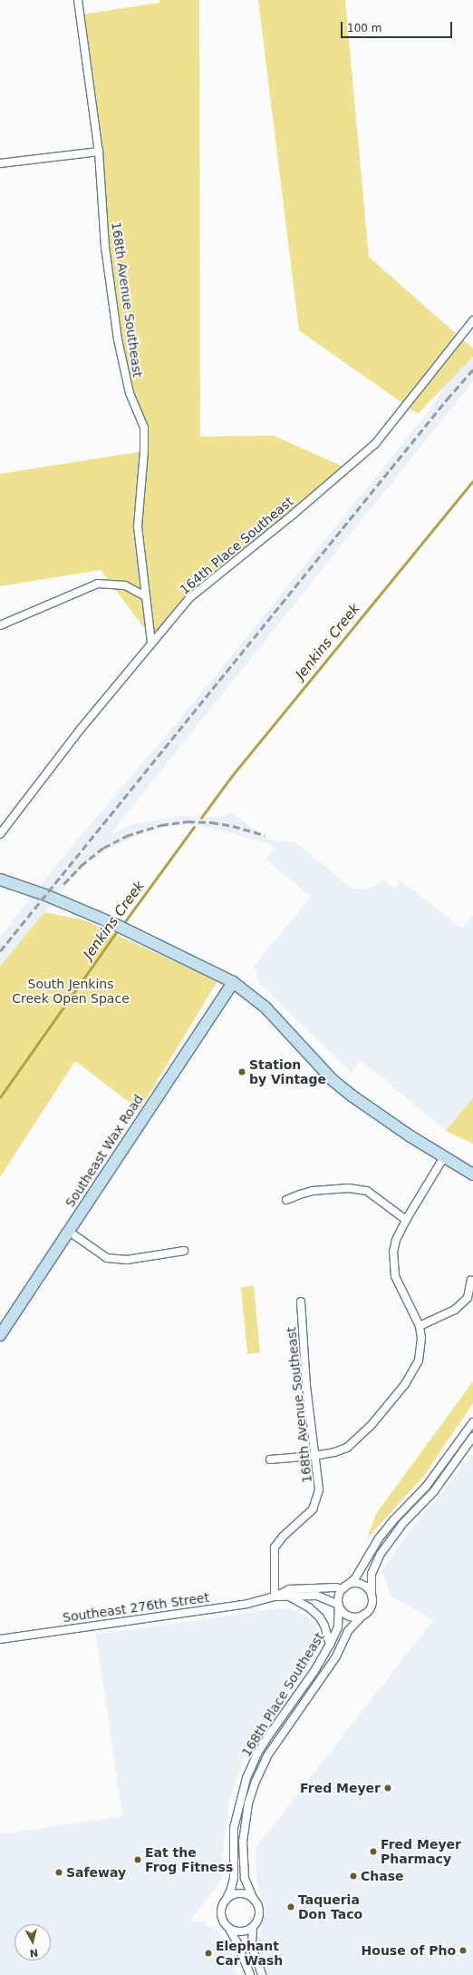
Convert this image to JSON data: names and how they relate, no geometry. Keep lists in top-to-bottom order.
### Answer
{
  "streets": {
    "street": [
      "168th Avenue Southeast",
      "164th Place Southeast",
      "Southeast Wax Road",
      "Southeast 276th Street",
      "168th Place Southeast"
    ]
  },
  "crossings": [
    ["168th Avenue Southeast", "164th Place Southeast"],
    ["168th Avenue Southeast", "Southeast 276th Street"],
    ["Southeast 276th Street", "168th Place Southeast"]
  ],
  "water": ["Jenkins Creek"],
  "parks": ["South Jenkins Creek Open Space"],
  "places": [
    "Station by Vintage",
    "Fred Meyer",
    "Fred Meyer Pharmacy",
    "Eat the Frog Fitness",
    "Safeway",
    "Chase",
    "Taqueria Don Taco",
    "House of Pho",
    "Elephant Car Wash"
  ],
  "scale_bar": "100 m",
  "north": "bottom"
}
